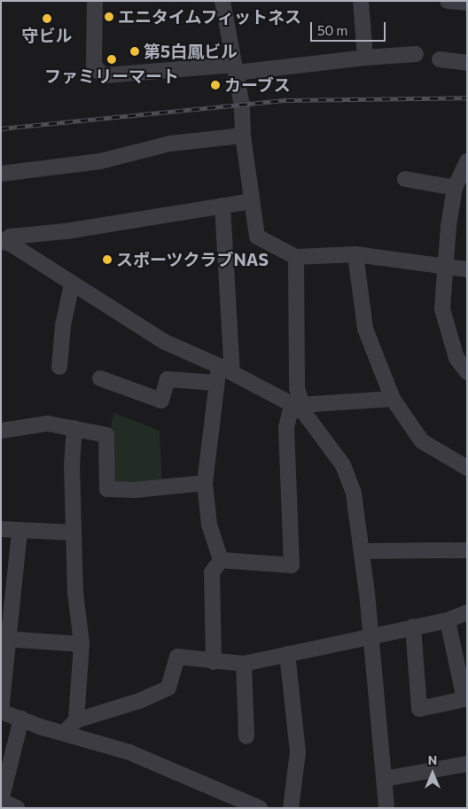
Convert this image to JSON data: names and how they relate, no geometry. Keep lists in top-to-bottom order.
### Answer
{
  "places": [
    "エニタイムフィットネス",
    "守ビル",
    "第5白鳳ビル",
    "ファミリーマート",
    "カーブス",
    "スポーツクラブNAS"
  ],
  "scale_bar": "50 m",
  "north": "top"
}
